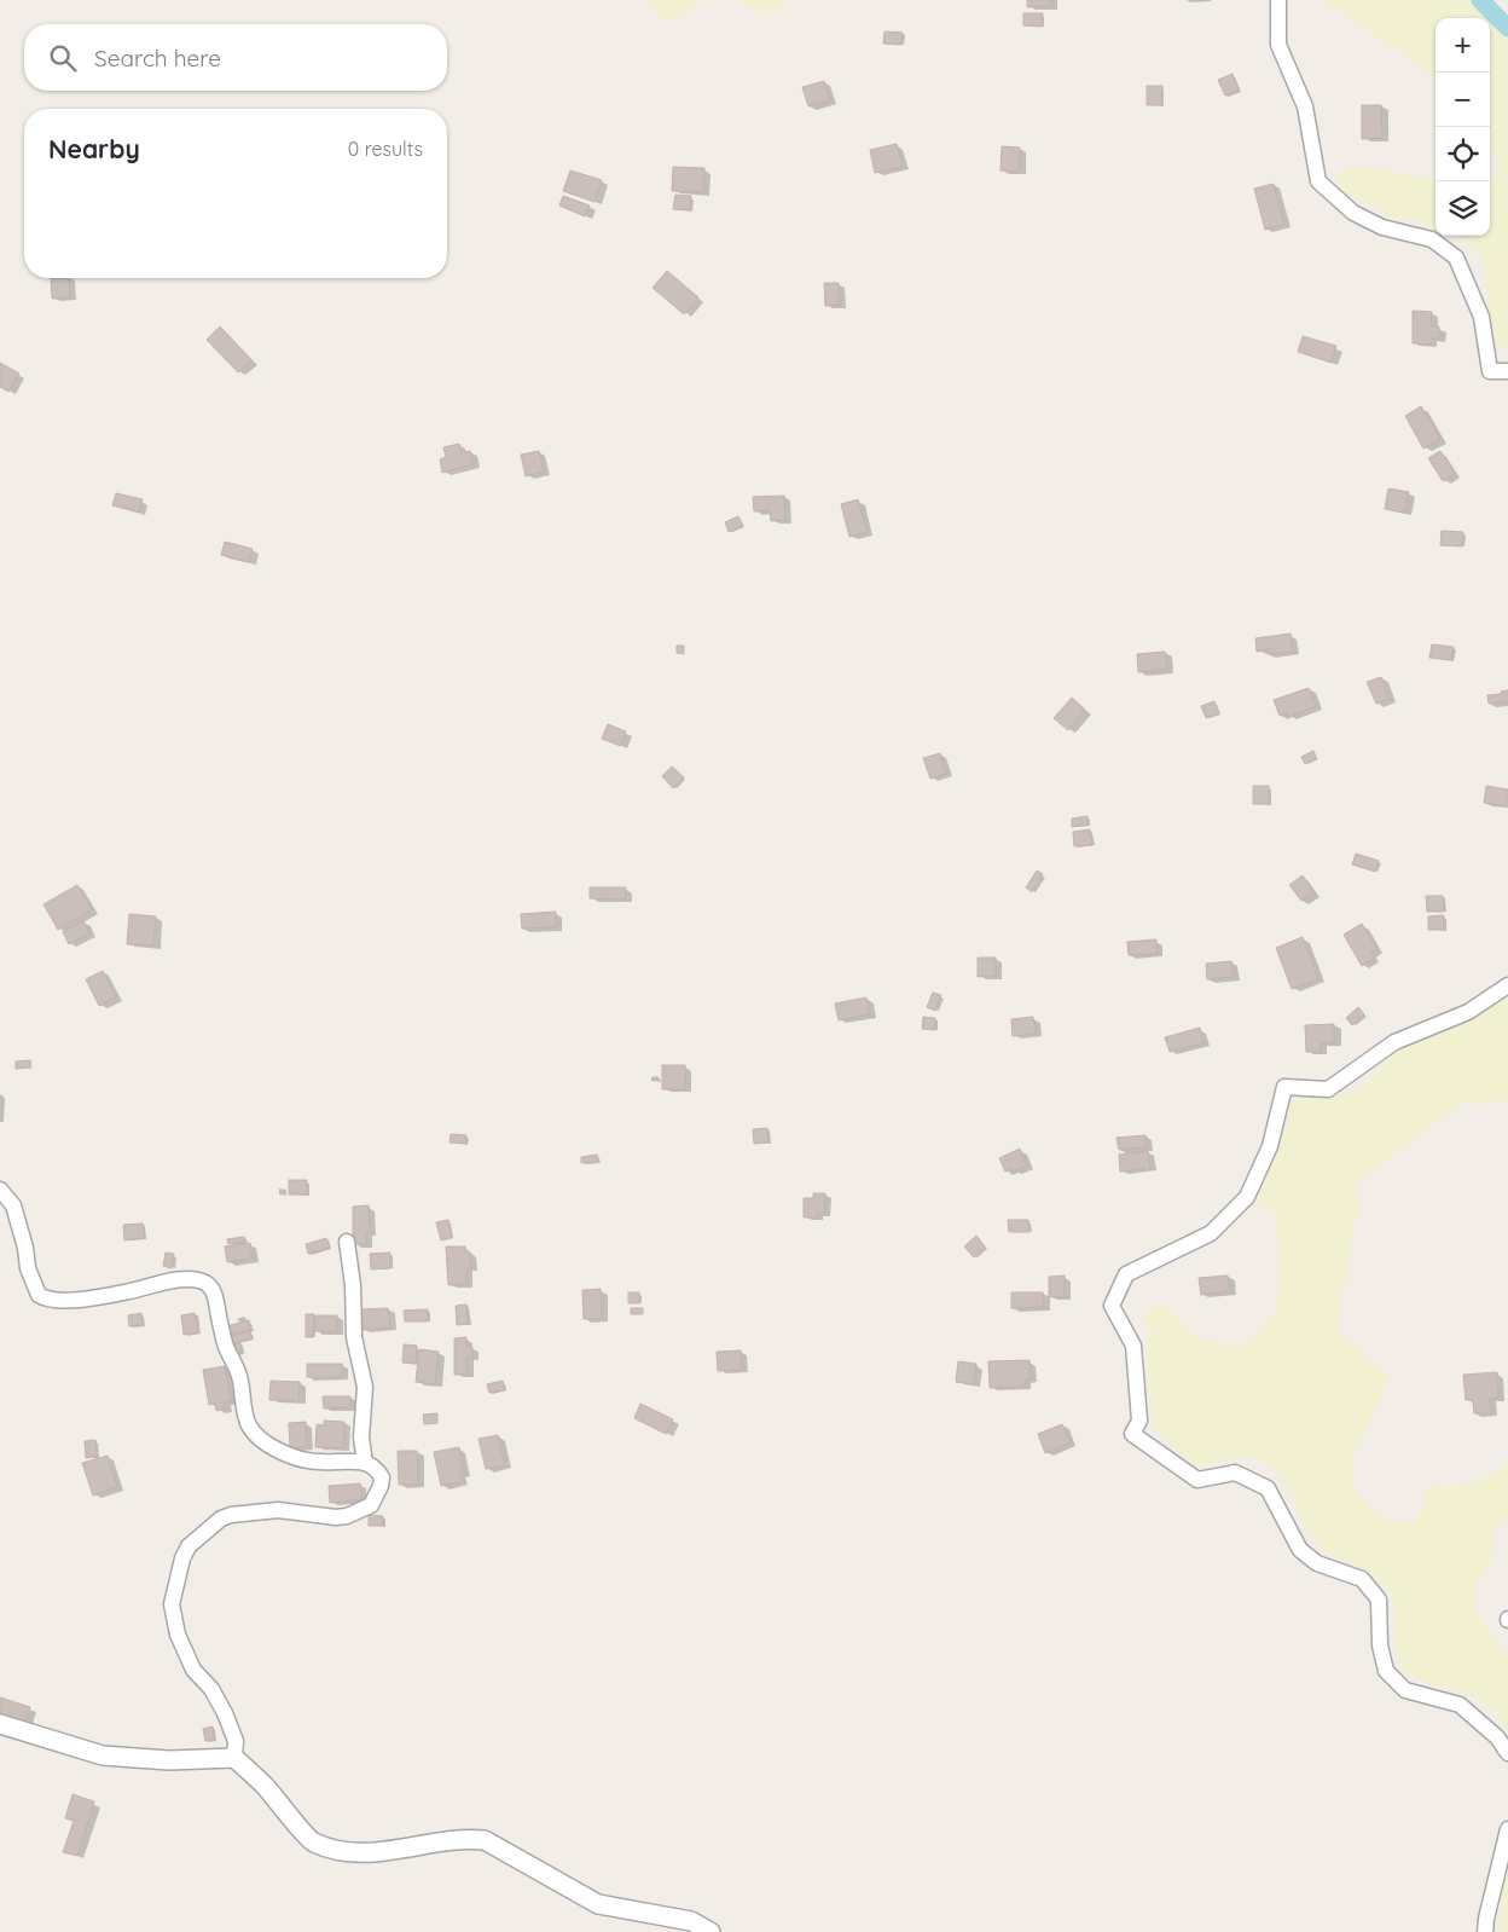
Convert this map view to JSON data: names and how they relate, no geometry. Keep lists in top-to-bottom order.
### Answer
{
  "page": {
    "map_buttons": ["+", "−"],
    "search": "Search here",
    "heading": ["Nearby", "0 results"]
  }
}
